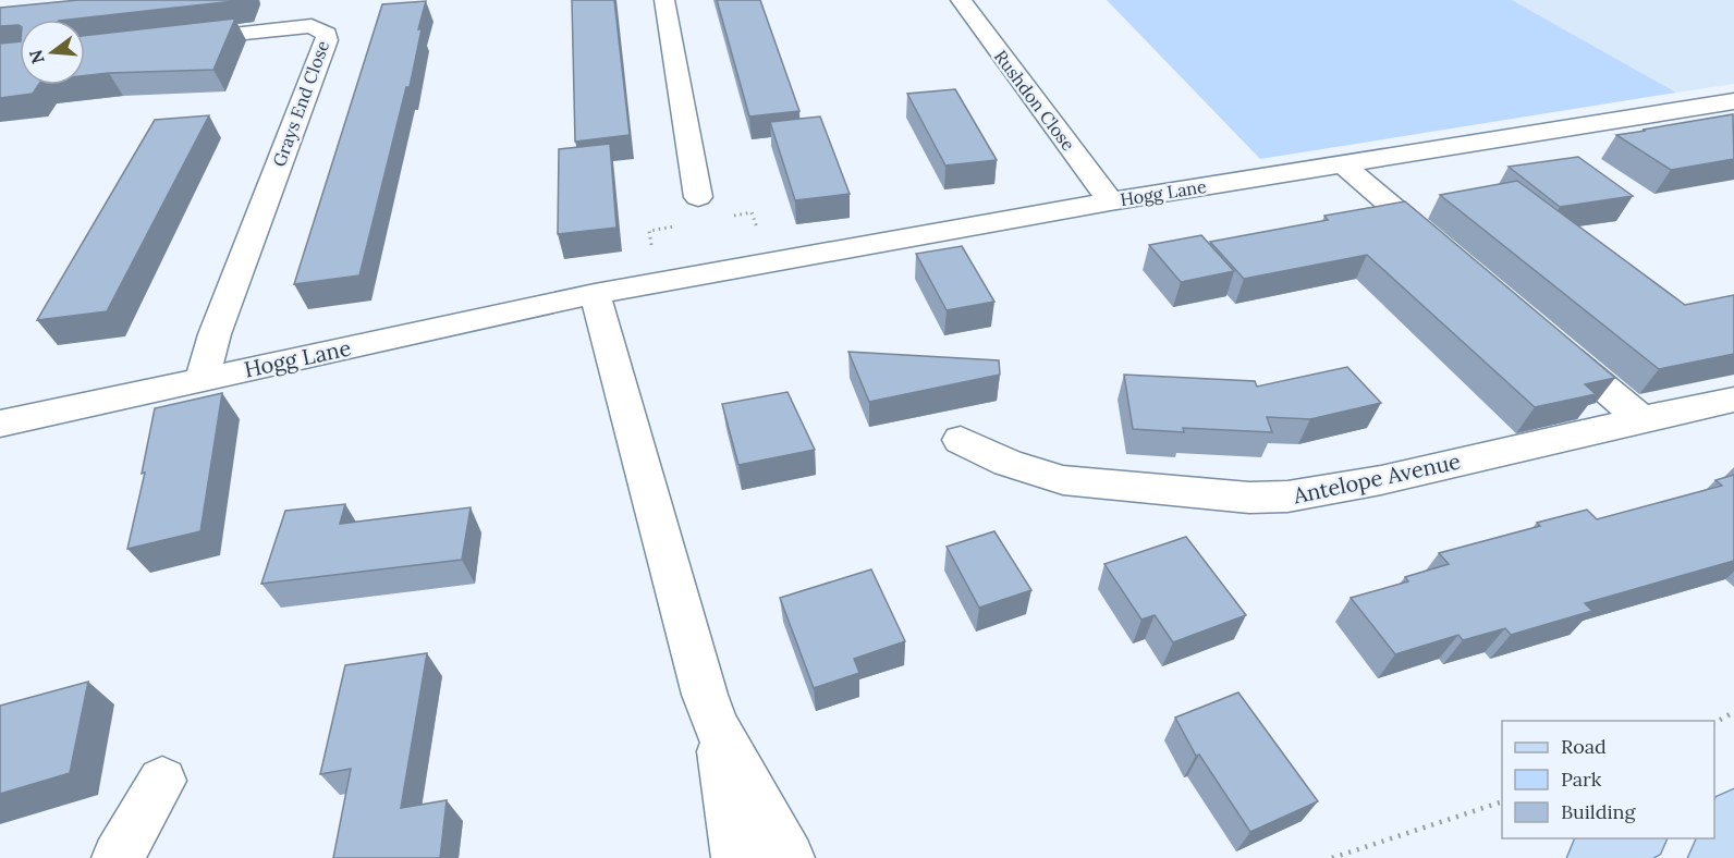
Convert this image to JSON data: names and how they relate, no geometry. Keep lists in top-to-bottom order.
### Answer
{
  "streets": {
    "street": [
      "Rushdon Close",
      "Grays End Close",
      "Hogg Lane",
      "Antelope Avenue"
    ]
  },
  "crossings": [
    ["Rushdon Close", "Hogg Lane"],
    ["Grays End Close", "Hogg Lane"]
  ],
  "legend": ["Road", "Park", "Building"],
  "north": "left"
}
